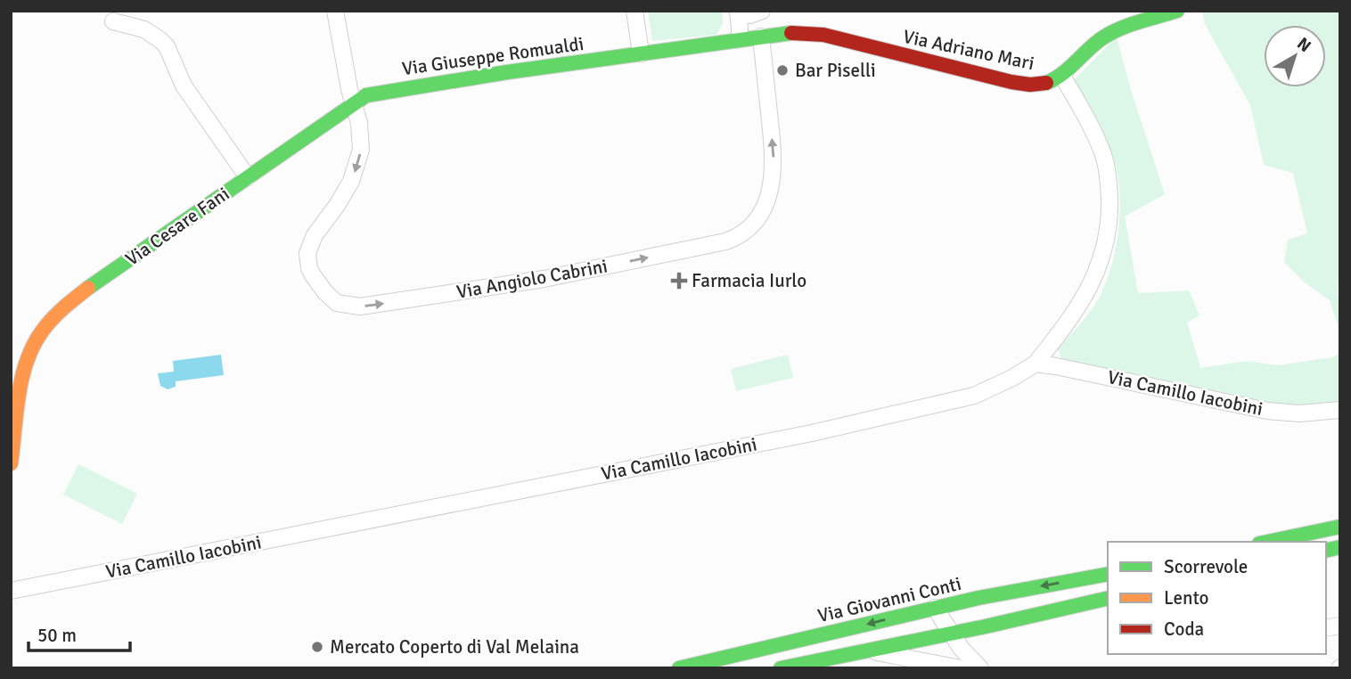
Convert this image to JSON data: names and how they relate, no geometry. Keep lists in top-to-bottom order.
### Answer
{
  "streets": {
    "street": [
      "Via Adriano Mari",
      "Via Giuseppe Romualdi",
      "Via Cesare Fani",
      "Via Angiolo Cabrini",
      "Via Camillo Iacobini",
      "Via Giovanni Conti"
    ]
  },
  "crossings": [
    ["Via Adriano Mari", "Via Giuseppe Romualdi"],
    ["Via Adriano Mari", "Via Angiolo Cabrini"],
    ["Via Giuseppe Romualdi", "Via Cesare Fani"],
    ["Via Giuseppe Romualdi", "Via Angiolo Cabrini"],
    ["Via Cesare Fani", "Via Angiolo Cabrini"]
  ],
  "places": {
    "other": ["Bar Piselli", "Mercato Coperto di Val Melaina"],
    "health": ["Farmacia Iurlo"]
  },
  "legend": ["Scorrevole", "Lento", "Coda"],
  "scale_bar": "50 m",
  "north": "top right"
}
